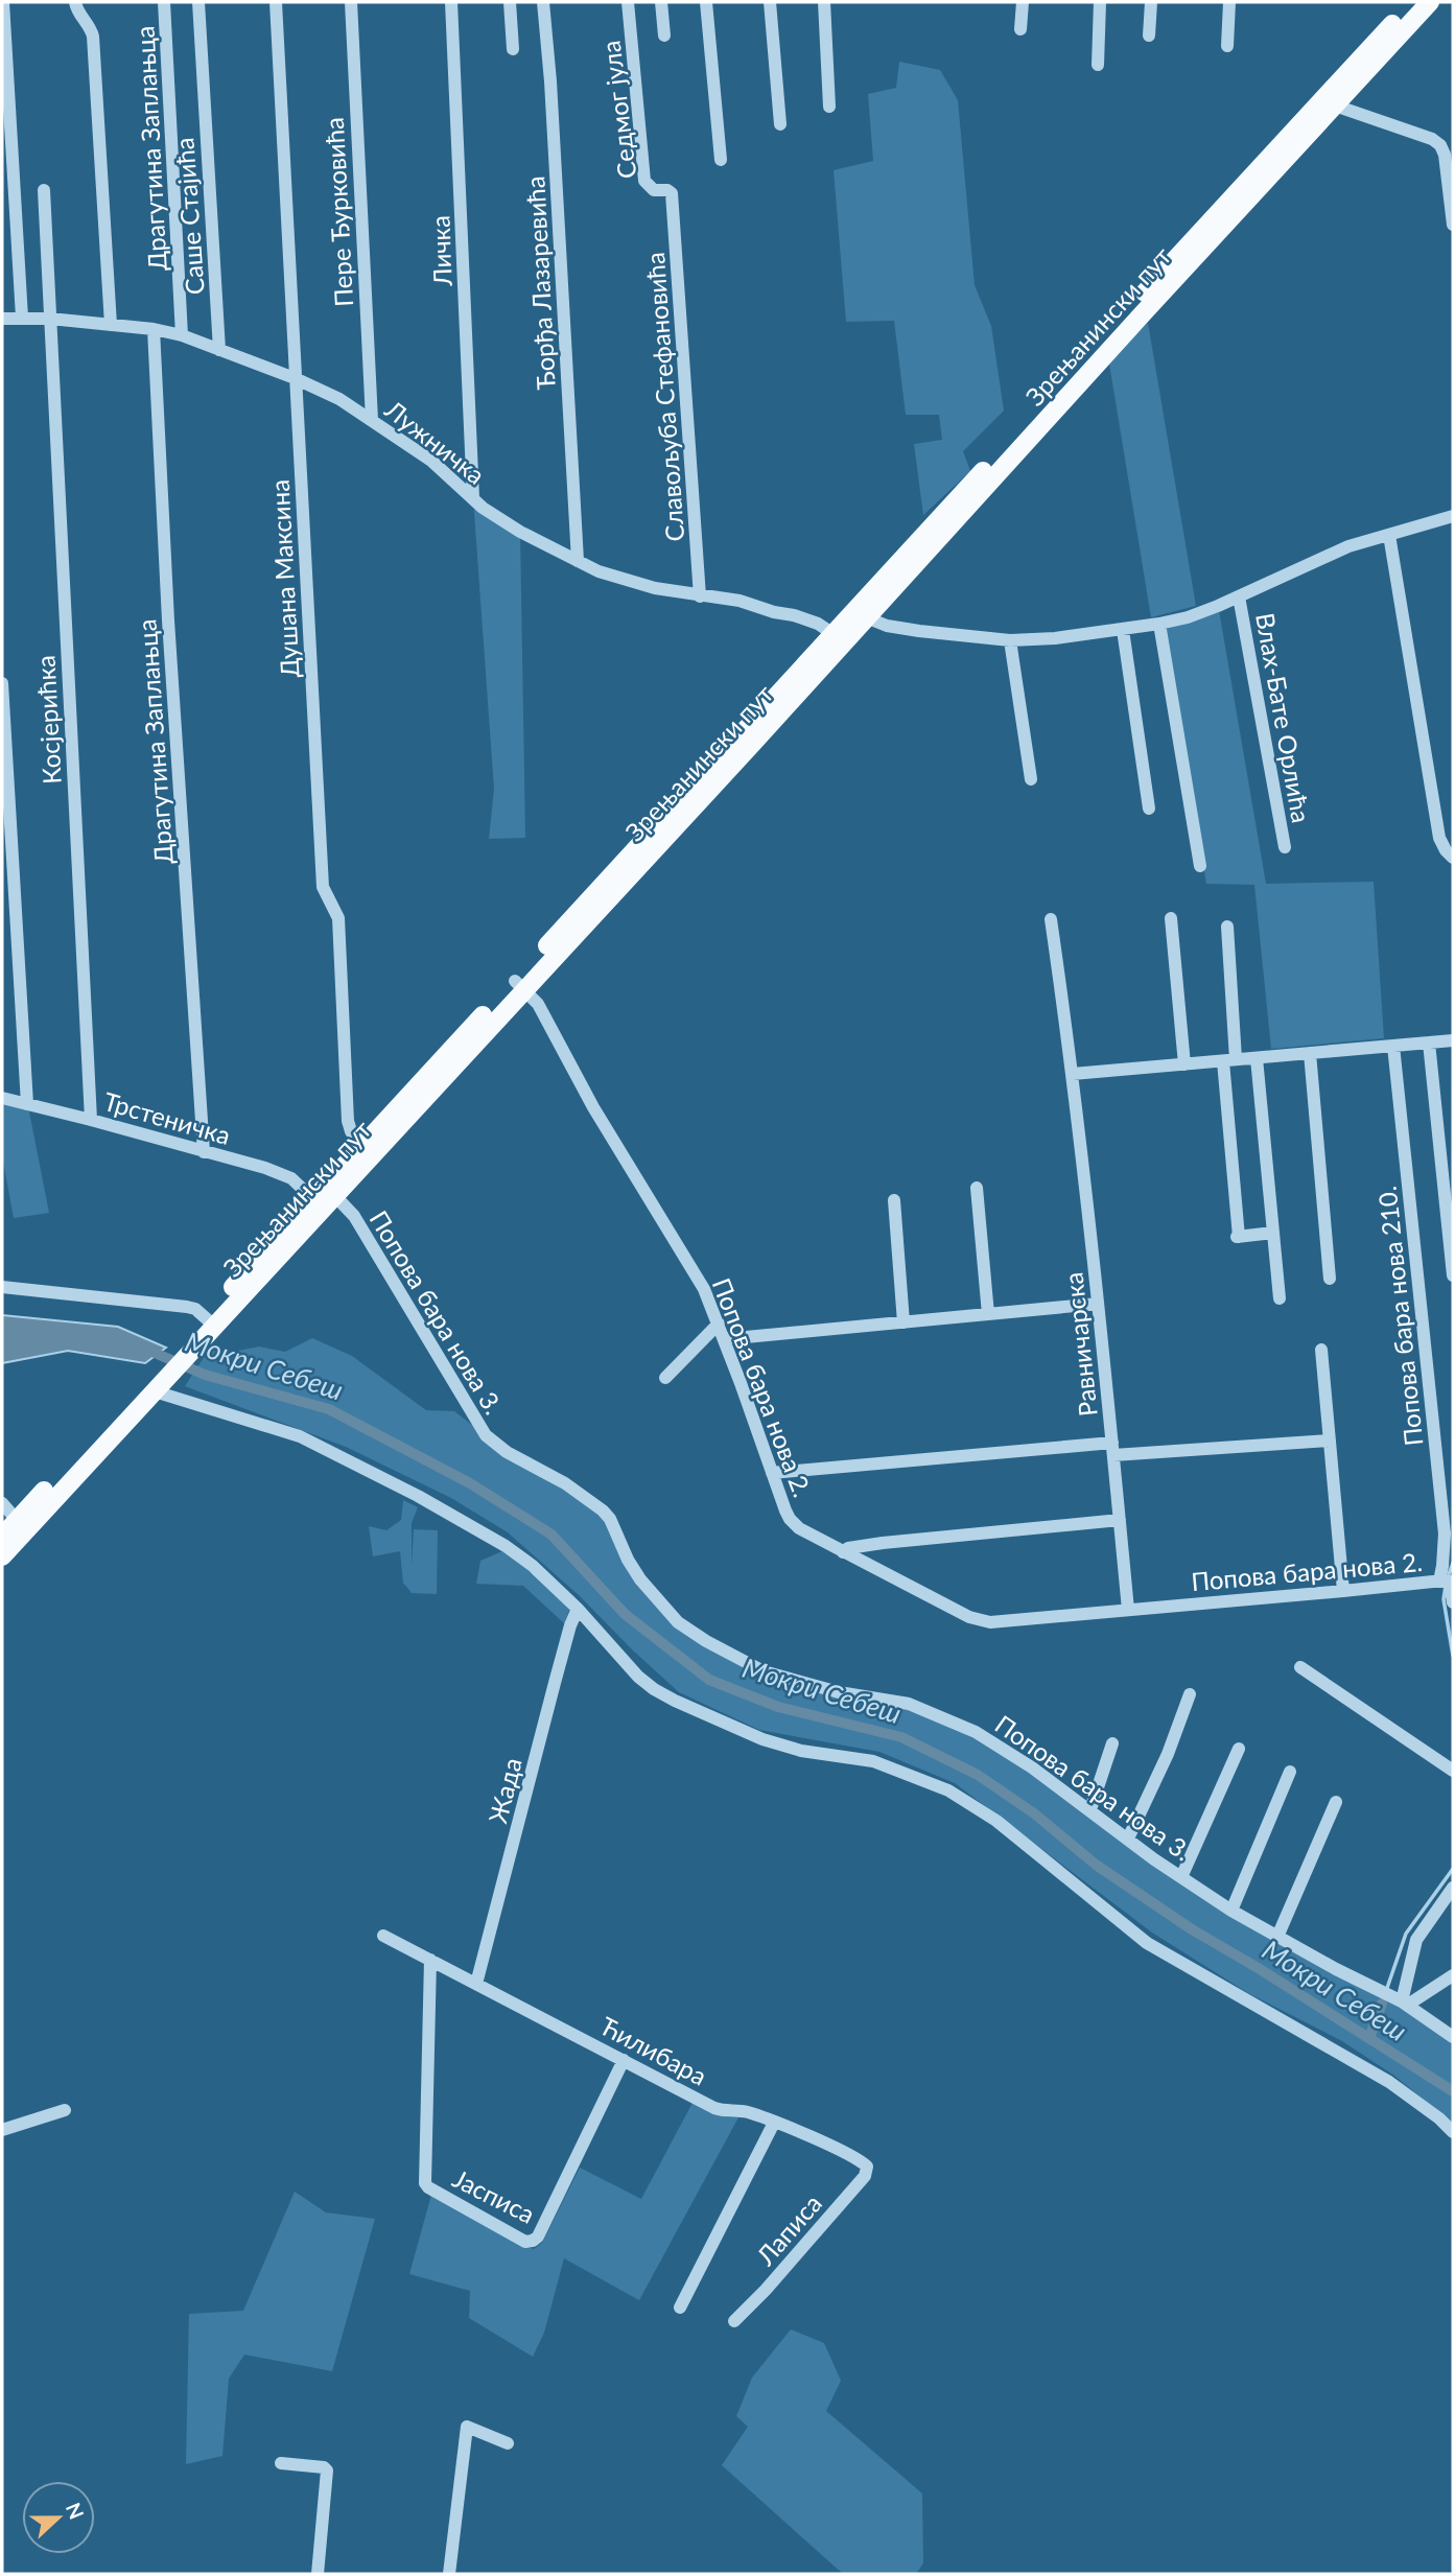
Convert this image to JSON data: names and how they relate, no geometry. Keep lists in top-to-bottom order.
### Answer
{
  "streets": {
    "main road": ["Зрењанински пут"],
    "street": [
      "Седмог јула",
      "Драгутина Заплањца",
      "Пере Ђурковића",
      "Саше Стајића",
      "Личка",
      "Ђорђа Лазаревића",
      "Славољуба Стефановића",
      "Лужничка",
      "Душана Максина",
      "Влах-Бате Орлића",
      "Косјерићка",
      "Трстеничка",
      "Попова бара нова 3.",
      "Попова бара нова 210.",
      "Равничарска",
      "Попова бара нова 2.",
      "Жада",
      "Ћилибара",
      "Јасписа",
      "Лаписа"
    ]
  },
  "crossings": [
    ["Седмог јула", "Славољуба Стефановића"],
    ["Драгутина Заплањца", "Лужничка"],
    ["Драгутина Заплањца", "Трстеничка"],
    ["Пере Ђурковића", "Лужничка"],
    ["Саше Стајића", "Лужничка"],
    ["Личка", "Лужничка"],
    ["Ђорђа Лазаревића", "Лужничка"],
    ["Зрењанински пут", "Лужничка"],
    ["Зрењанински пут", "Душана Максина"],
    ["Зрењанински пут", "Трстеничка"],
    ["Зрењанински пут", "Попова бара нова 3."],
    ["Зрењанински пут", "Попова бара нова 2."],
    ["Славољуба Стефановића", "Лужничка"],
    ["Лужничка", "Душана Максина"],
    ["Лужничка", "Косјерићка"],
    ["Косјерићка", "Трстеничка"],
    ["Попова бара нова 210.", "Попова бара нова 2."],
    ["Равничарска", "Попова бара нова 2."],
    ["Жада", "Ћилибара"],
    ["Ћилибара", "Јасписа"],
    ["Ћилибара", "Лаписа"]
  ],
  "water": ["Мокри Себеш"],
  "north": "right"
}
